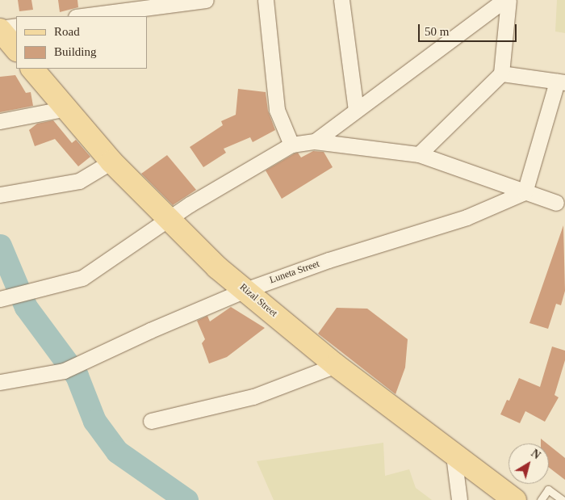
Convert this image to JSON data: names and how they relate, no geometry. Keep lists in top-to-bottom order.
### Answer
{
  "streets": {
    "main road": ["Rizal Street"],
    "street": ["Luneta Street"]
  },
  "crossings": [
    ["Luneta Street", "Rizal Street"]
  ],
  "legend": ["Road", "Building"],
  "scale_bar": "50 m",
  "north": "top right"
}
